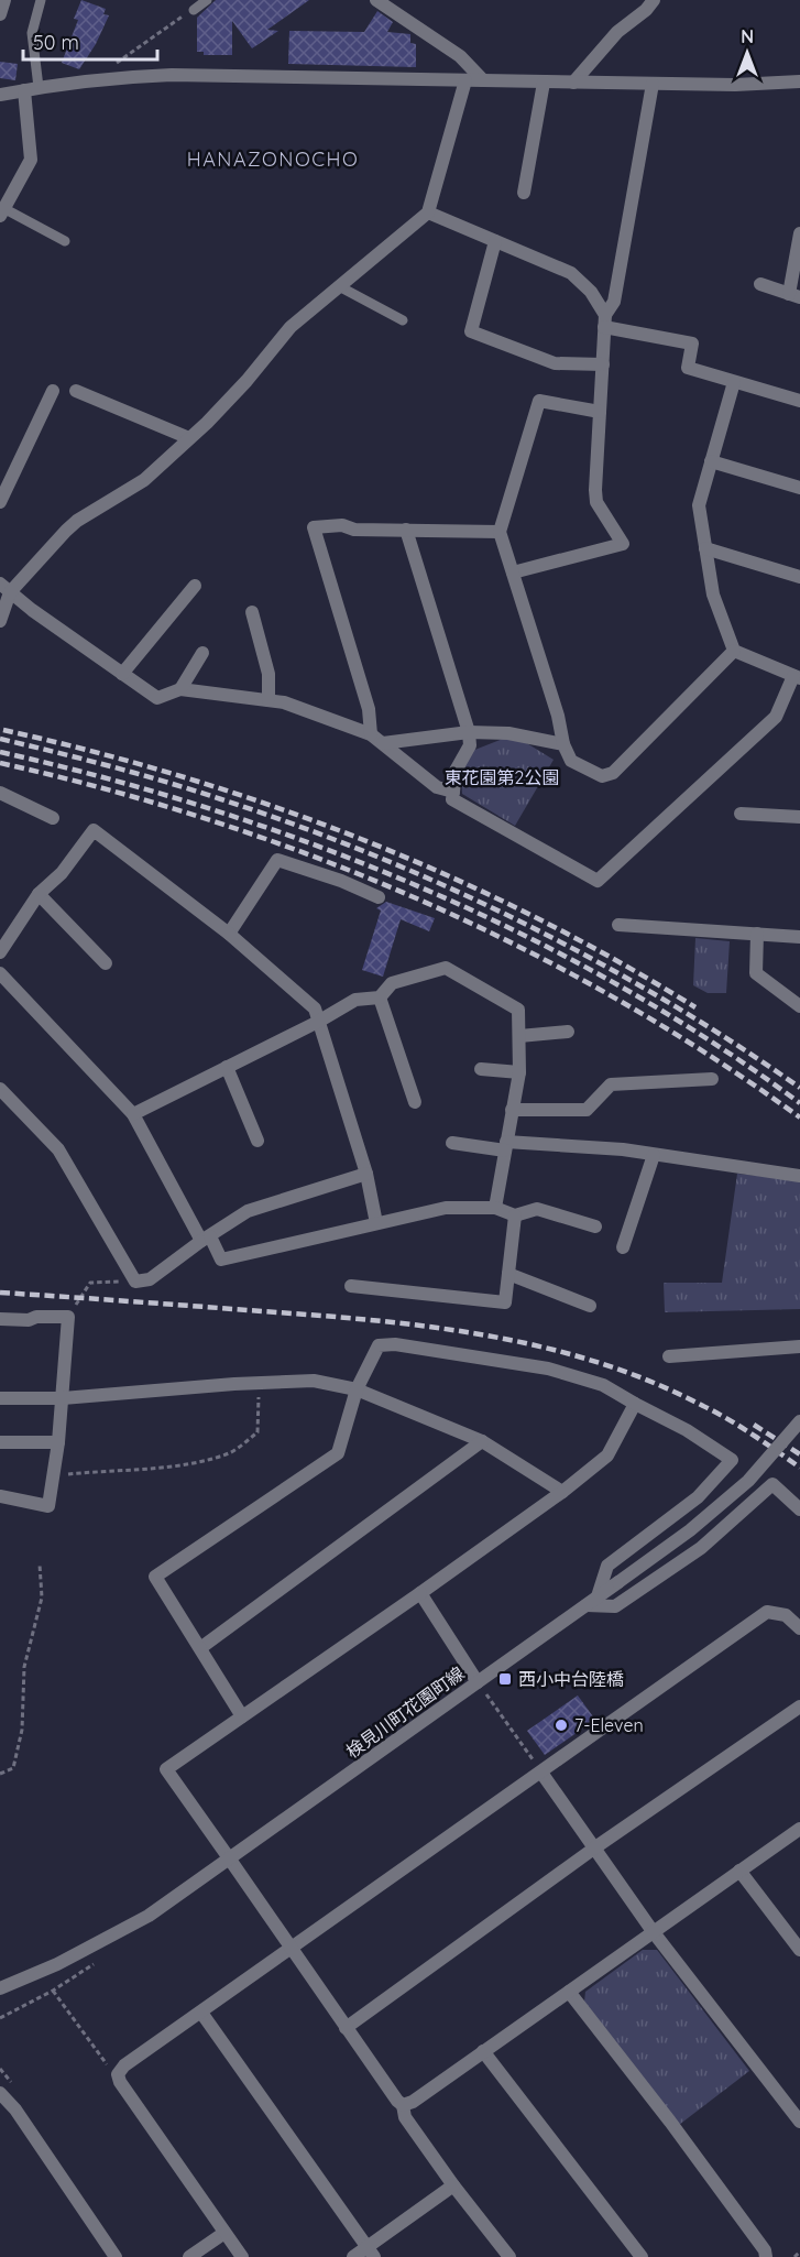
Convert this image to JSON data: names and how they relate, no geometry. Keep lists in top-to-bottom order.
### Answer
{
  "streets": {
    "street": ["検見川町花園町線"]
  },
  "districts": ["HANAZONOCHO"],
  "parks": ["東花園第2公園"],
  "places": {
    "transit": ["西小中台陸橋"],
    "other": ["7-Eleven"]
  },
  "scale_bar": "50 m",
  "north": "top"
}
